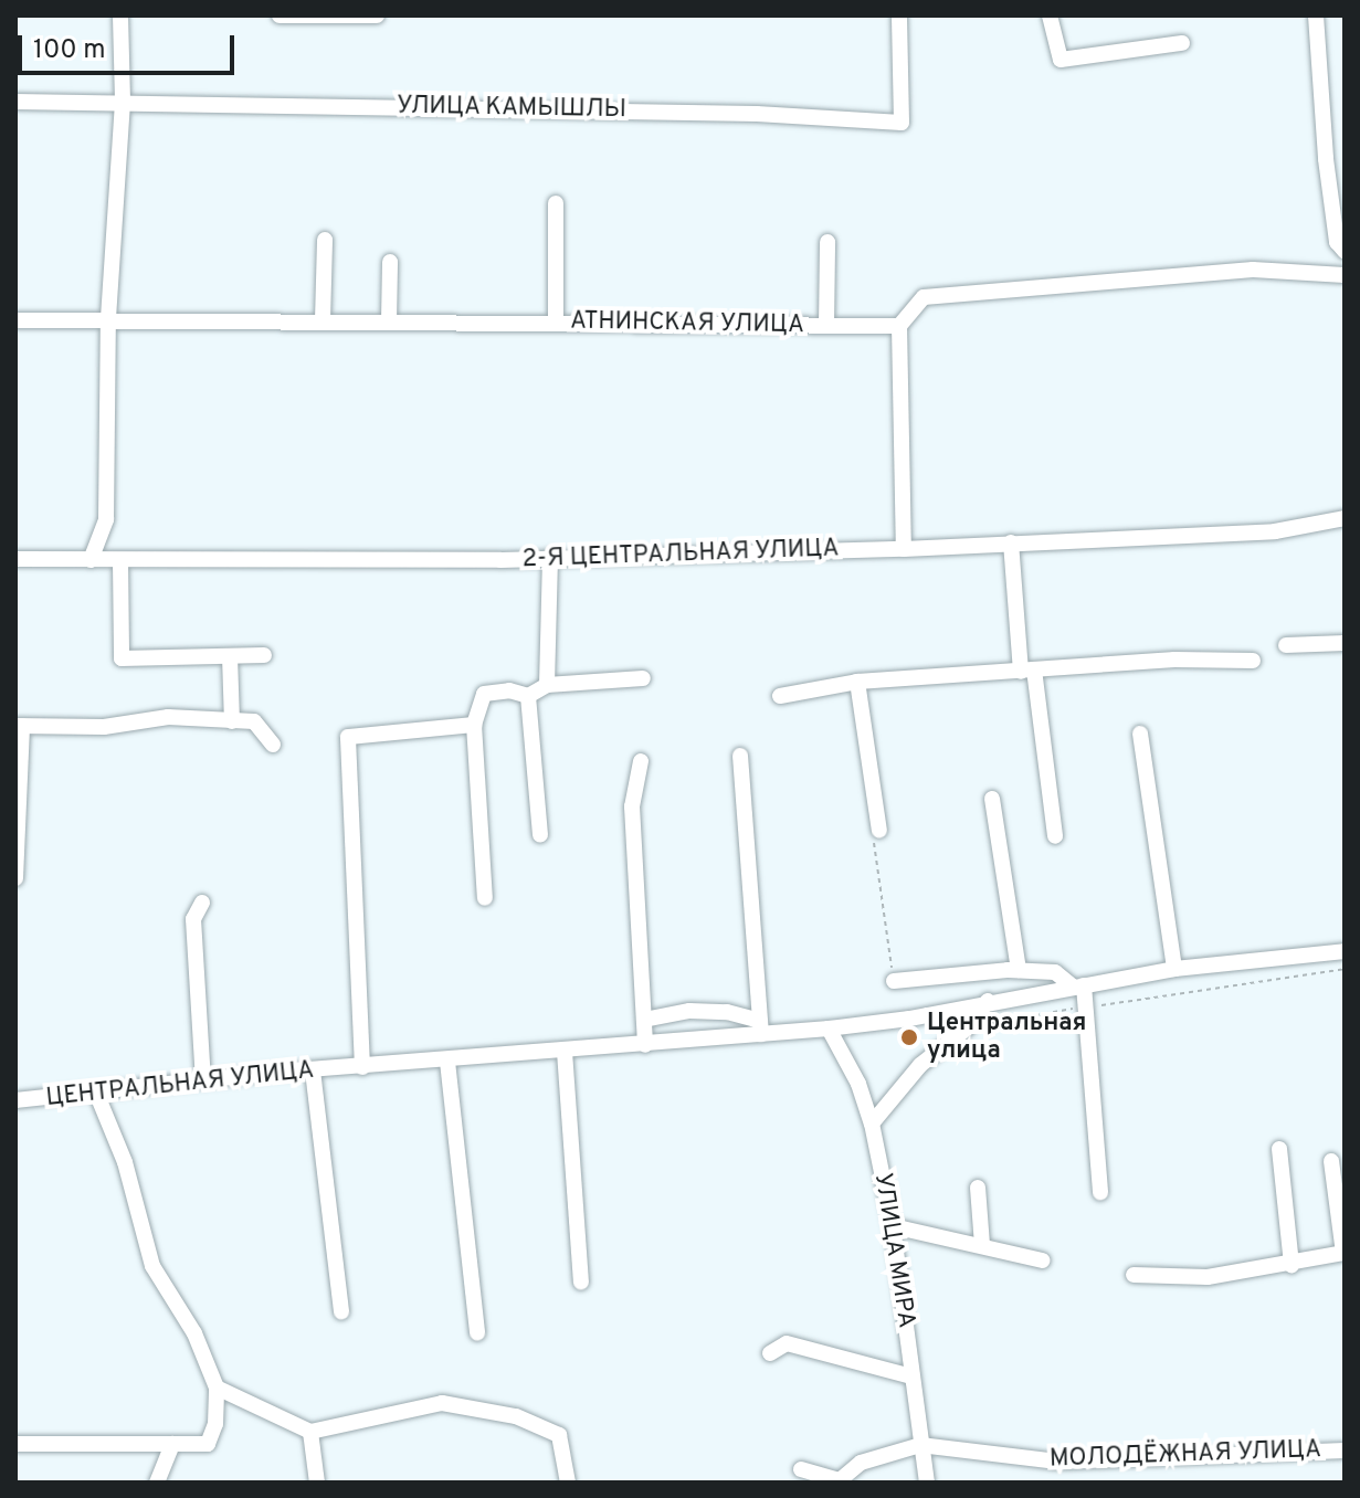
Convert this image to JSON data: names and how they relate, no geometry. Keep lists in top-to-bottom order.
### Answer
{
  "streets": {
    "street": [
      "УЛИЦА КАМЫШЛЫ",
      "АТНИНСКАЯ УЛИЦА",
      "2-Я ЦЕНТРАЛЬНАЯ УЛИЦА",
      "ЦЕНТРАЛЬНАЯ УЛИЦА",
      "УЛИЦА МИРА",
      "МОЛОДЁЖНАЯ УЛИЦА"
    ]
  },
  "crossings": [
    ["ЦЕНТРАЛЬНАЯ УЛИЦА", "УЛИЦА МИРА"],
    ["УЛИЦА МИРА", "МОЛОДЁЖНАЯ УЛИЦА"]
  ],
  "places": ["Центральная улица"],
  "scale_bar": "100 m"
}
